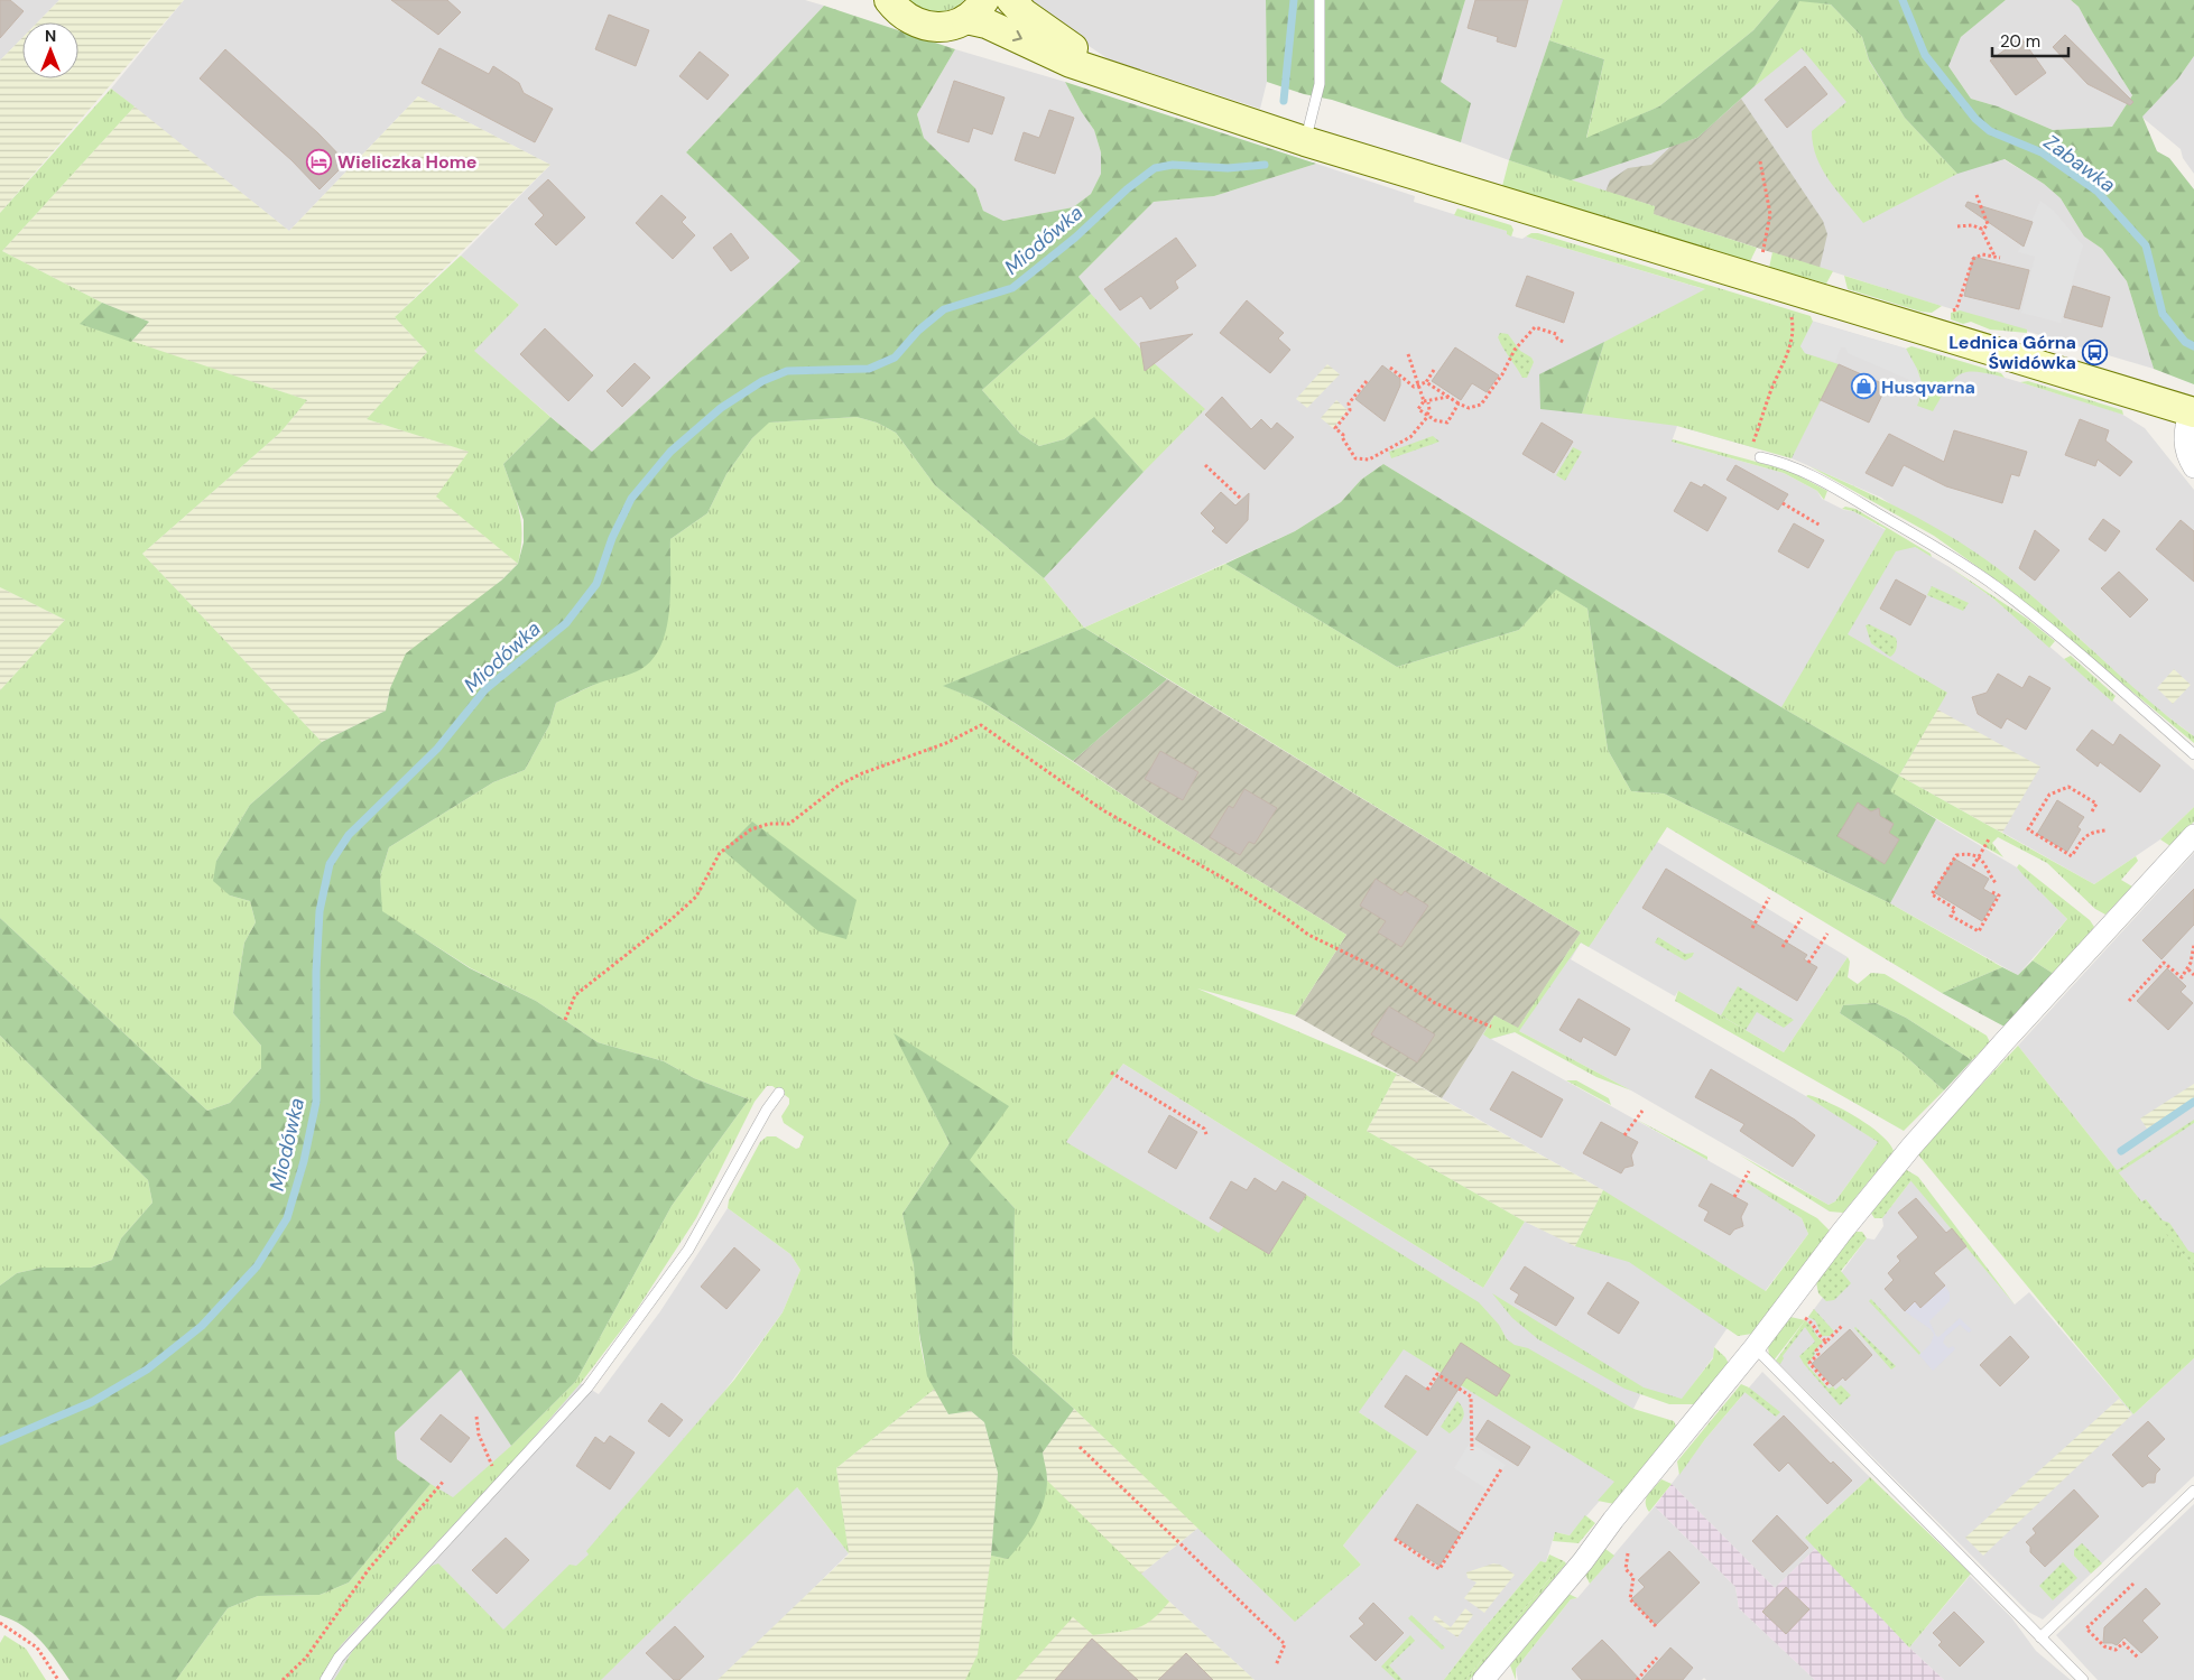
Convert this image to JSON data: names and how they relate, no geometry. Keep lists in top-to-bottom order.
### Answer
{
  "water": ["Zabawka", "Miodówka"],
  "places": {
    "hotel": ["Wieliczka Home"],
    "bus stop": ["Lednica Górna Świdówka"],
    "shop": ["Husqvarna"]
  },
  "scale_bar": "20 m",
  "north": "top"
}
